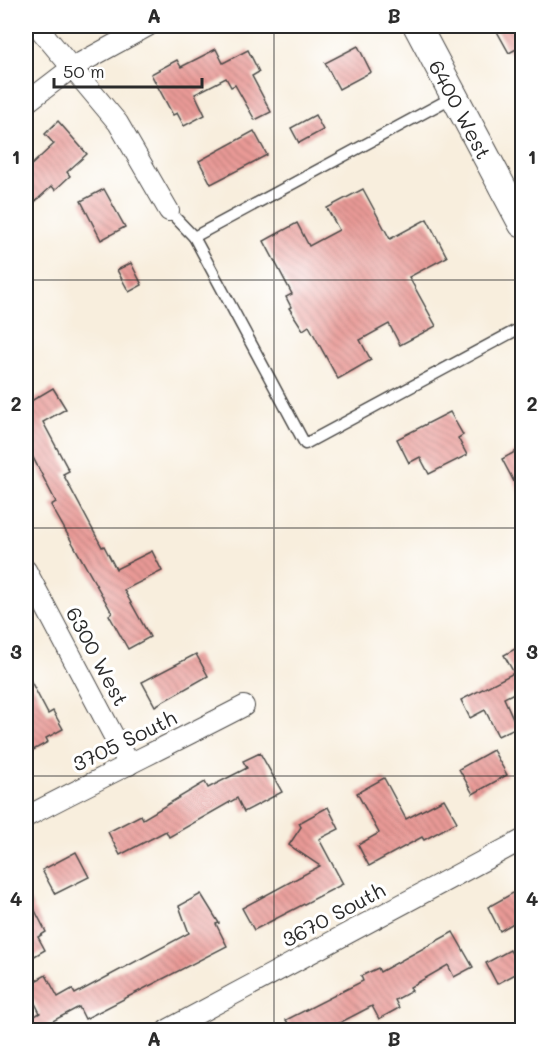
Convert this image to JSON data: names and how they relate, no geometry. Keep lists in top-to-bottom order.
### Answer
{
  "streets": {
    "street": [
      "6400 West",
      "6300 West",
      "3705 South",
      "3670 South"
    ]
  },
  "crossings": [
    ["6300 West", "3705 South"]
  ],
  "scale_bar": "50 m",
  "grid": {
    "columns": ["A", "B"],
    "rows": [
      "1",
      "2",
      "3",
      "4"
    ]
  }
}
